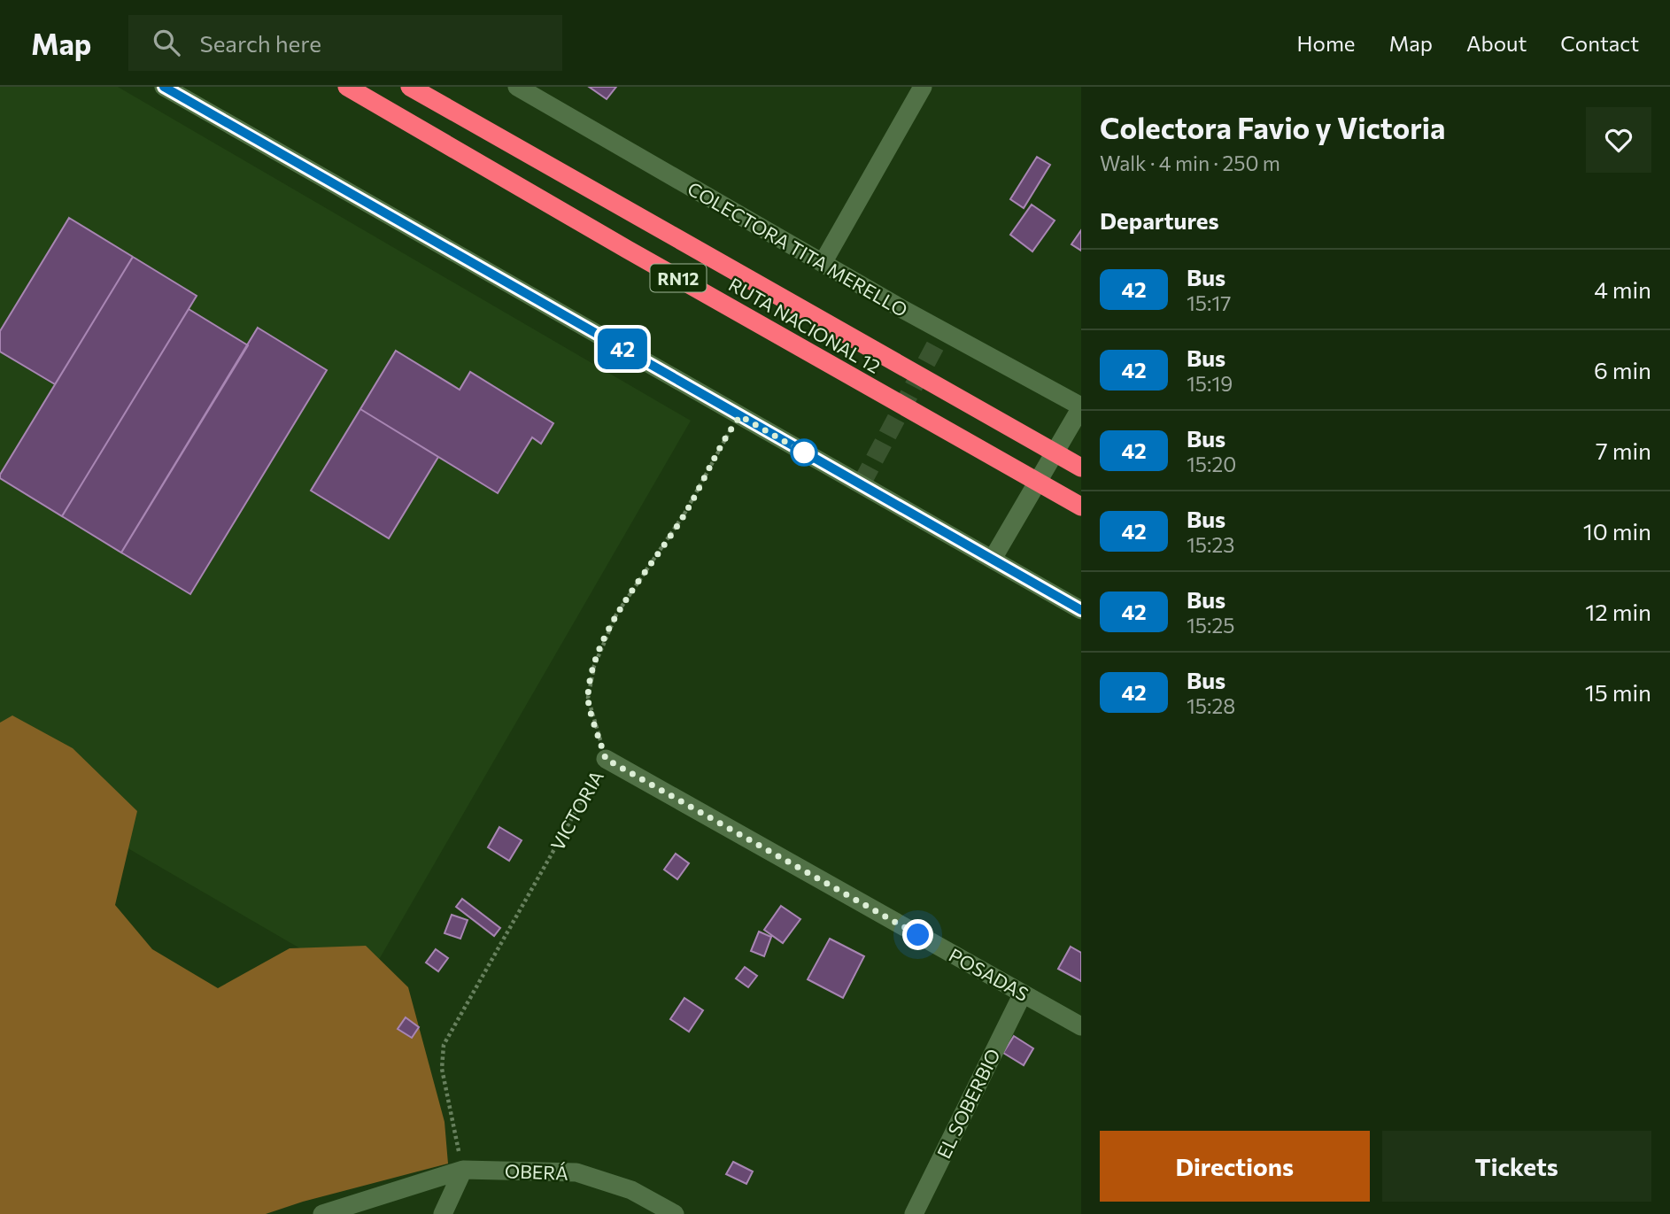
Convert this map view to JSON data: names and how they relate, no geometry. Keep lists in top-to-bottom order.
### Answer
{
  "streets": {
    "highway": ["RN12", "RUTA NACIONAL 12"],
    "street": [
      "COLECTORA TITA MERELLO",
      "POSADAS",
      "EL SOBERBIO",
      "OBERÁ"
    ],
    "path": ["VICTORIA"]
  },
  "crossings": [
    ["VICTORIA", "POSADAS"],
    ["VICTORIA", "OBERÁ"],
    ["POSADAS", "EL SOBERBIO"]
  ],
  "lines": ["bus line 42"],
  "page": {
    "header": "Map",
    "search": "Search here",
    "nav": [
      "Home",
      "Map",
      "About",
      "Contact"
    ],
    "on_map": "42",
    "heading": [
      ["Colectora Favio y Victoria", "Walk · 4 min · 250 m"],
      "Departures"
    ],
    "list": [
      {
        "mark": "42",
        "name": "Bus",
        "note": "15:17",
        "value": "4 min"
      },
      {
        "mark": "42",
        "name": "Bus",
        "note": "15:19",
        "value": "6 min"
      },
      {
        "mark": "42",
        "name": "Bus",
        "note": "15:20",
        "value": "7 min"
      },
      {
        "mark": "42",
        "name": "Bus",
        "note": "15:23",
        "value": "10 min"
      },
      {
        "mark": "42",
        "name": "Bus",
        "note": "15:25",
        "value": "12 min"
      },
      {
        "mark": "42",
        "name": "Bus",
        "note": "15:28",
        "value": "15 min"
      }
    ],
    "buttons": ["Directions", "Tickets"]
  }
}
